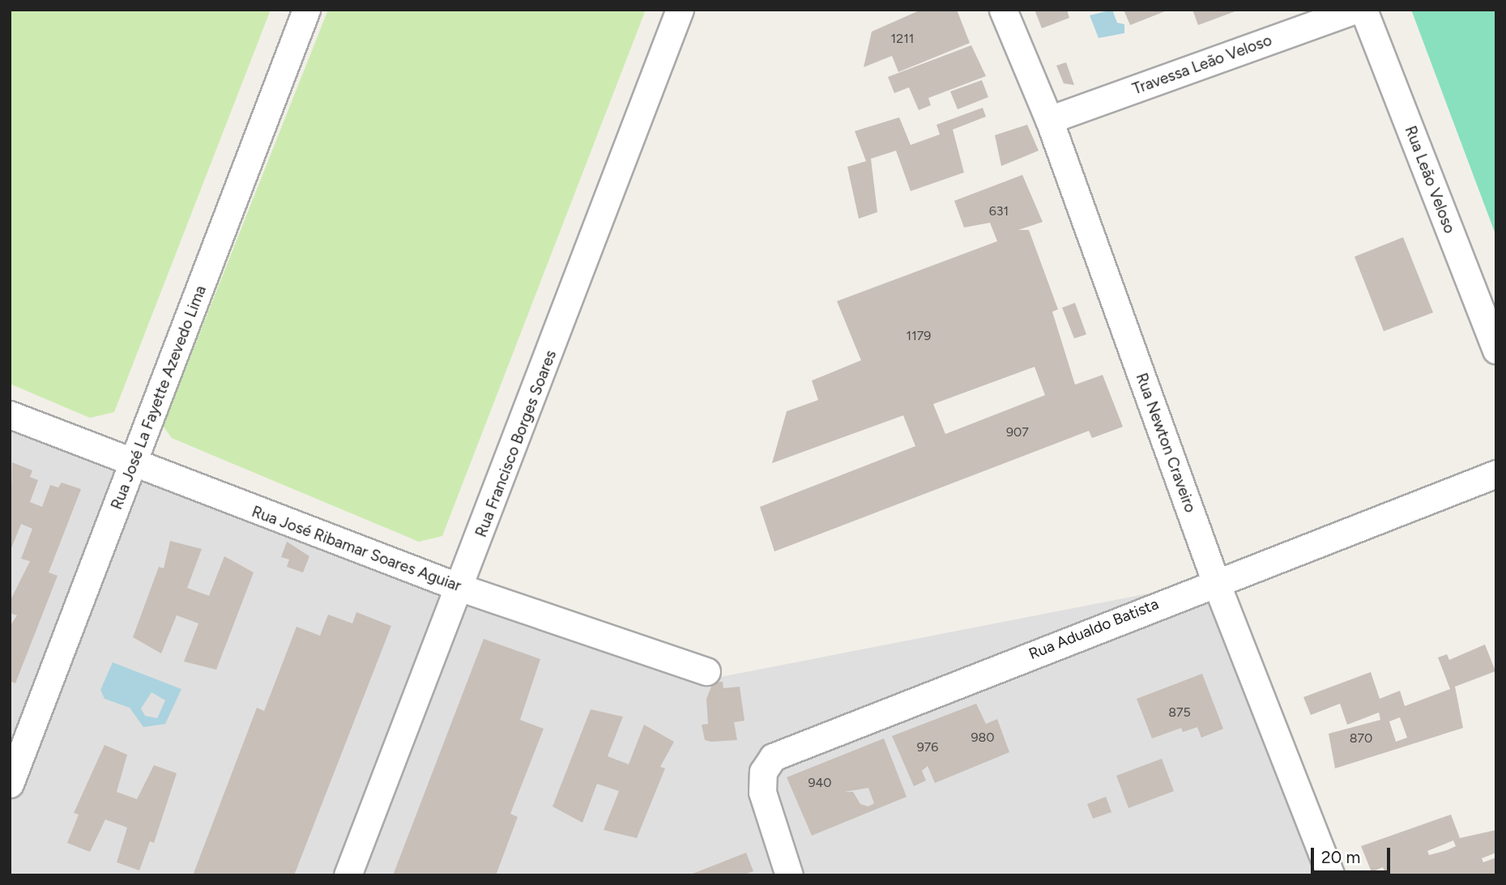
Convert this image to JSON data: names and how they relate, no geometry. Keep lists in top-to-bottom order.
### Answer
{
  "streets": {
    "street": [
      "Travessa Leão Veloso",
      "Rua Leão Veloso",
      "Rua José La Fayette Azevedo Lima",
      "Rua Newton Craveiro",
      "Rua Francisco Borges Soares",
      "Rua José Ribamar Soares Aguiar",
      "Rua Adualdo Batista"
    ]
  },
  "crossings": [
    ["Travessa Leão Veloso", "Rua Newton Craveiro"],
    ["Rua José La Fayette Azevedo Lima", "Rua José Ribamar Soares Aguiar"],
    ["Rua Newton Craveiro", "Rua Adualdo Batista"],
    ["Rua Francisco Borges Soares", "Rua José Ribamar Soares Aguiar"]
  ],
  "house_numbers": [
    "1211",
    "631",
    "1179",
    "907",
    "875",
    "980",
    "870",
    "976",
    "940"
  ],
  "scale_bar": "20 m"
}
